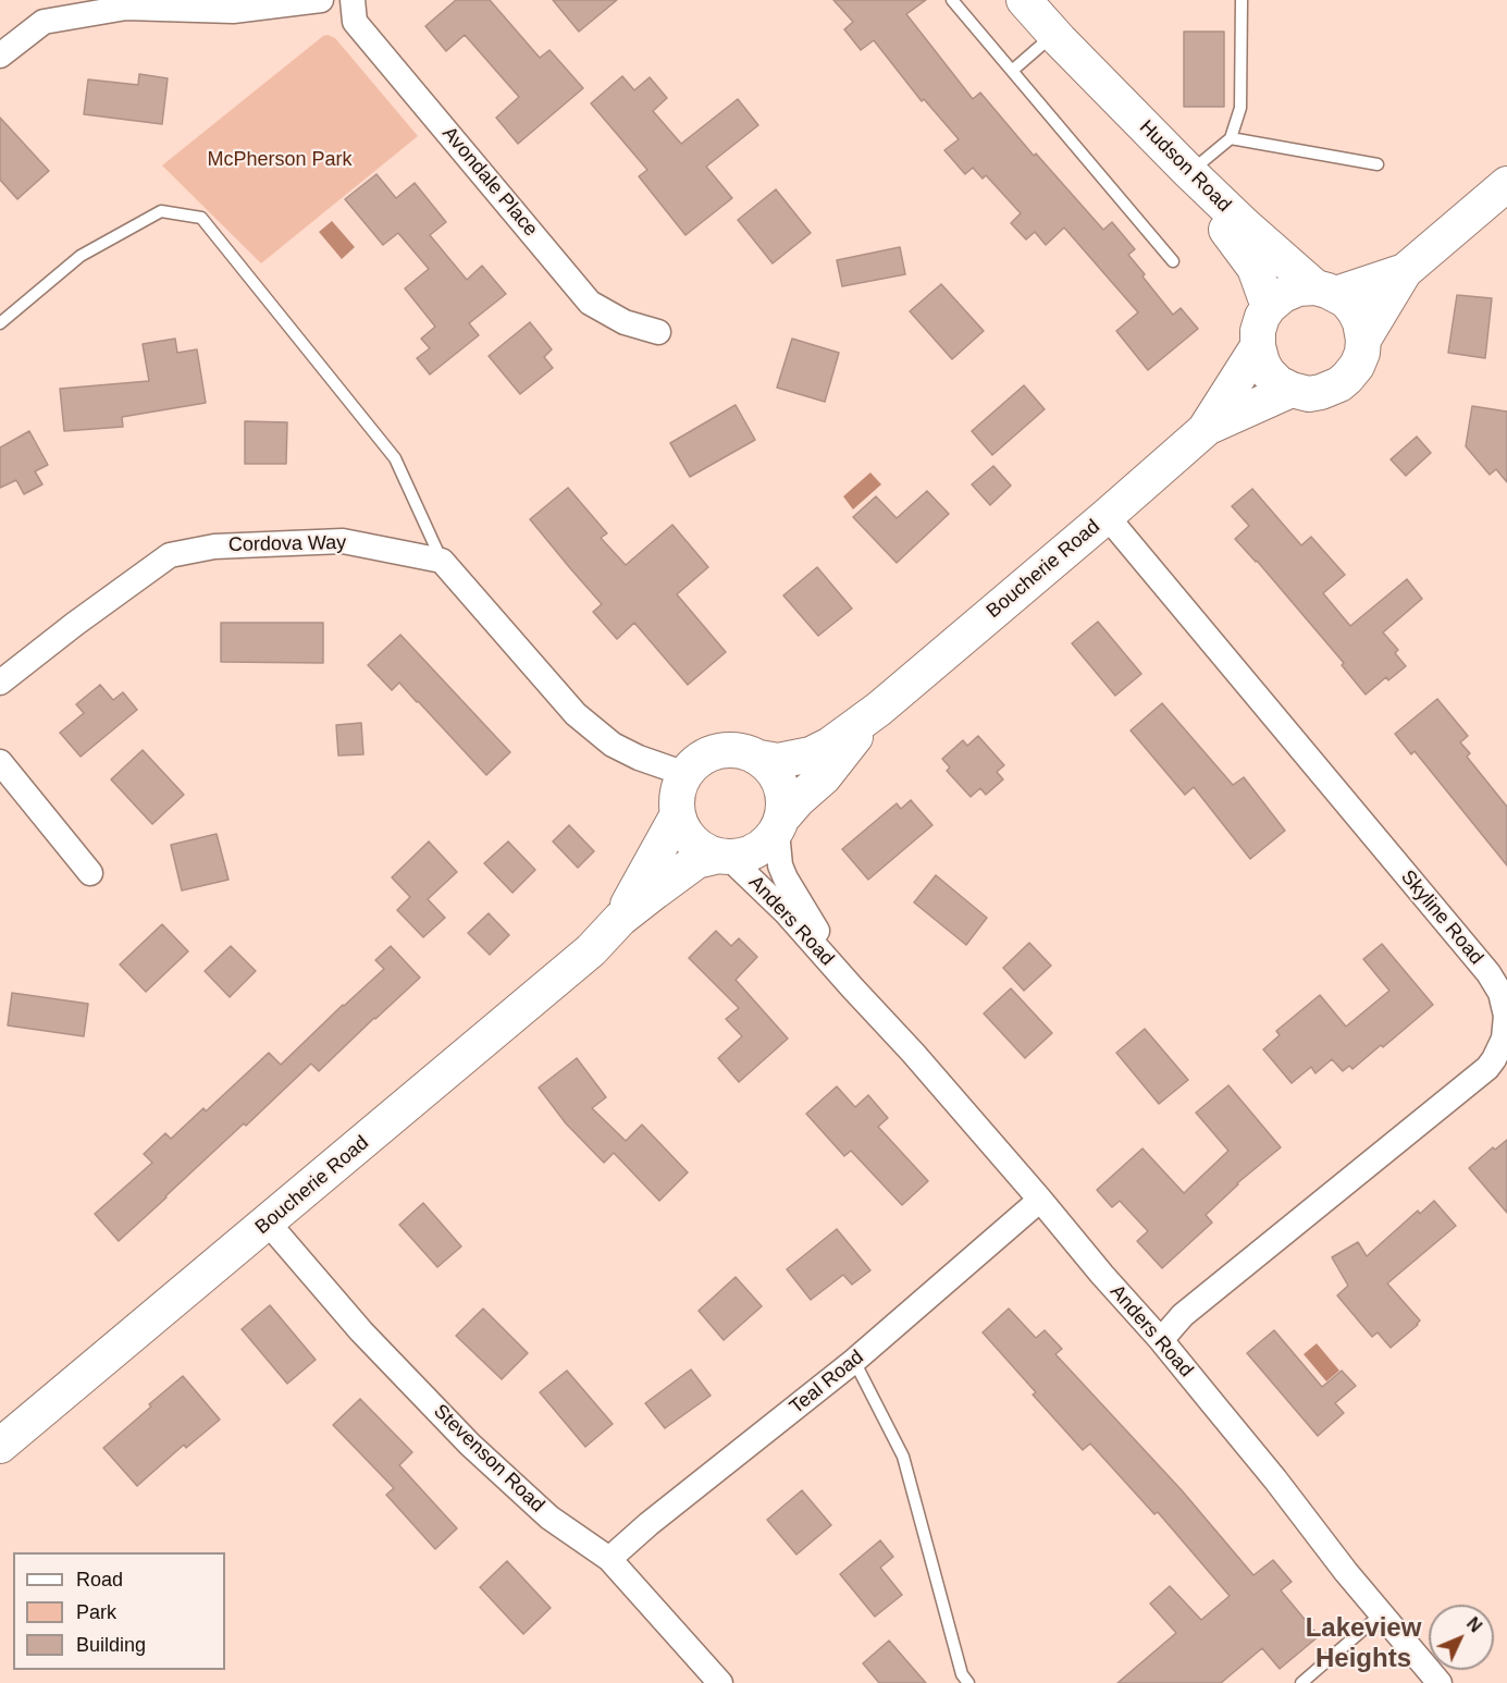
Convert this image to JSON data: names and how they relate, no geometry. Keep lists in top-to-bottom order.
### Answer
{
  "streets": {
    "main road": ["Hudson Road", "Boucherie Road"],
    "street": [
      "Avondale Place",
      "Cordova Way",
      "Skyline Road",
      "Anders Road",
      "Teal Road",
      "Stevenson Road"
    ]
  },
  "crossings": [
    ["Hudson Road", "Boucherie Road"],
    ["Boucherie Road", "Skyline Road"],
    ["Boucherie Road", "Anders Road"],
    ["Boucherie Road", "Stevenson Road"],
    ["Skyline Road", "Anders Road"],
    ["Anders Road", "Teal Road"],
    ["Teal Road", "Stevenson Road"]
  ],
  "districts": ["Lakeview Heights"],
  "parks": ["McPherson Park"],
  "legend": ["Road", "Park", "Building"],
  "north": "top right"
}
